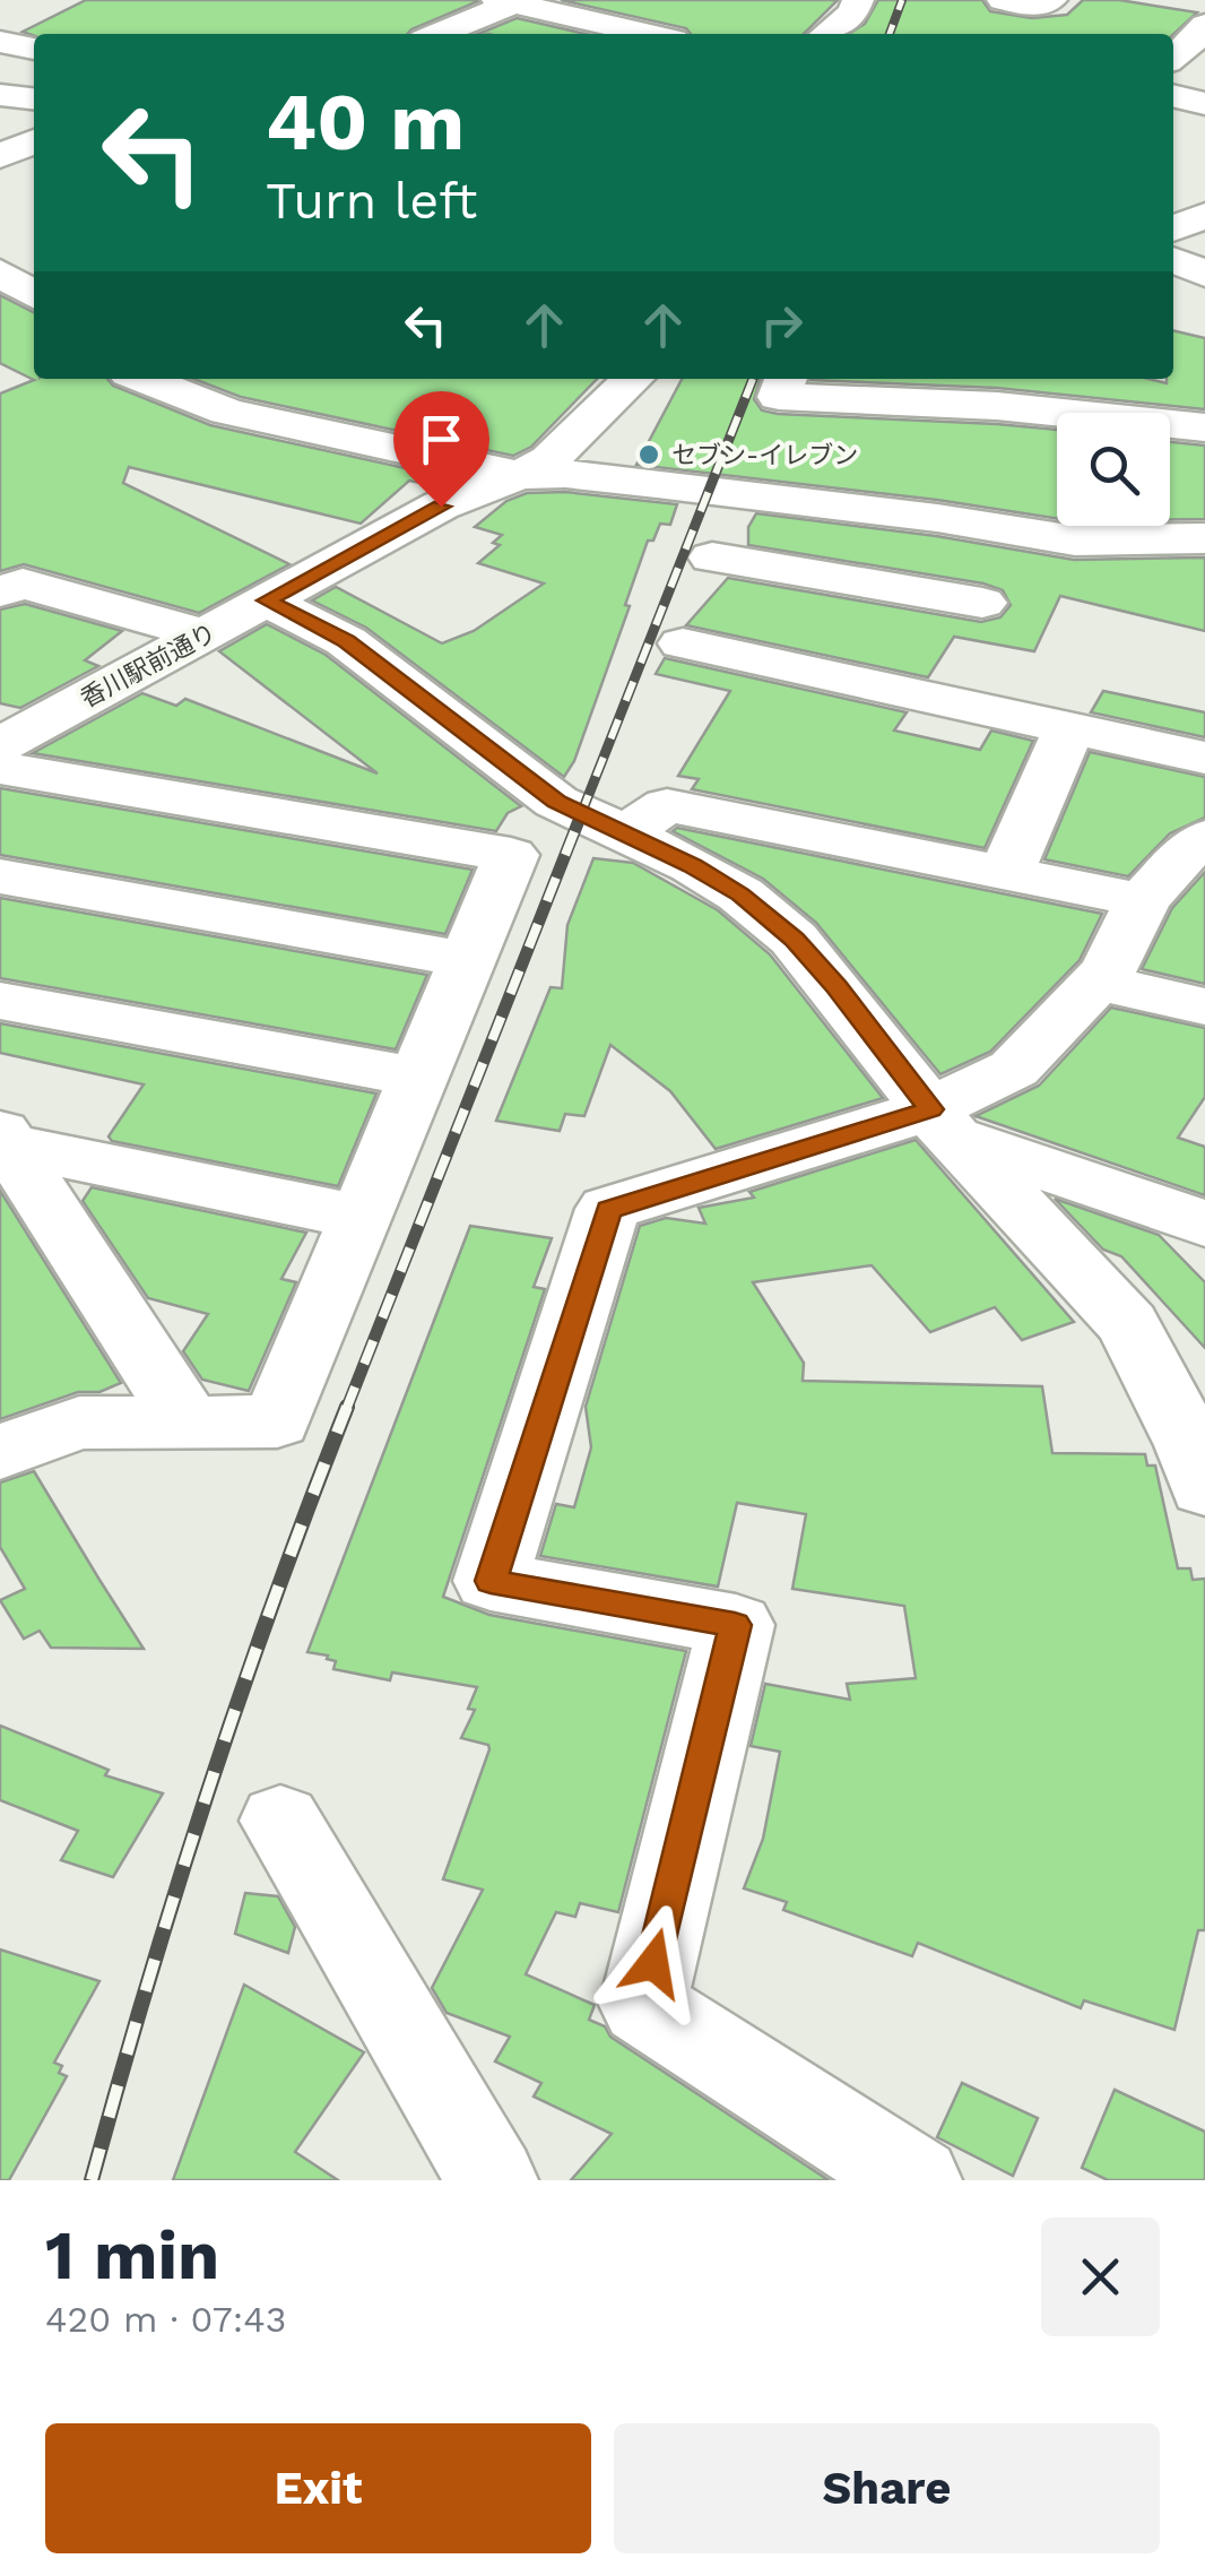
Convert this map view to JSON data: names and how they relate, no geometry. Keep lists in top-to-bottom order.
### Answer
{
  "streets": {
    "street": ["香川駅前通り"]
  },
  "places": ["セブン-イレブン"],
  "page": {
    "turn": ["40 m", "Turn left"],
    "heading": ["1 min", "420 m · 07:43"],
    "buttons": ["Exit", "Share"]
  }
}
